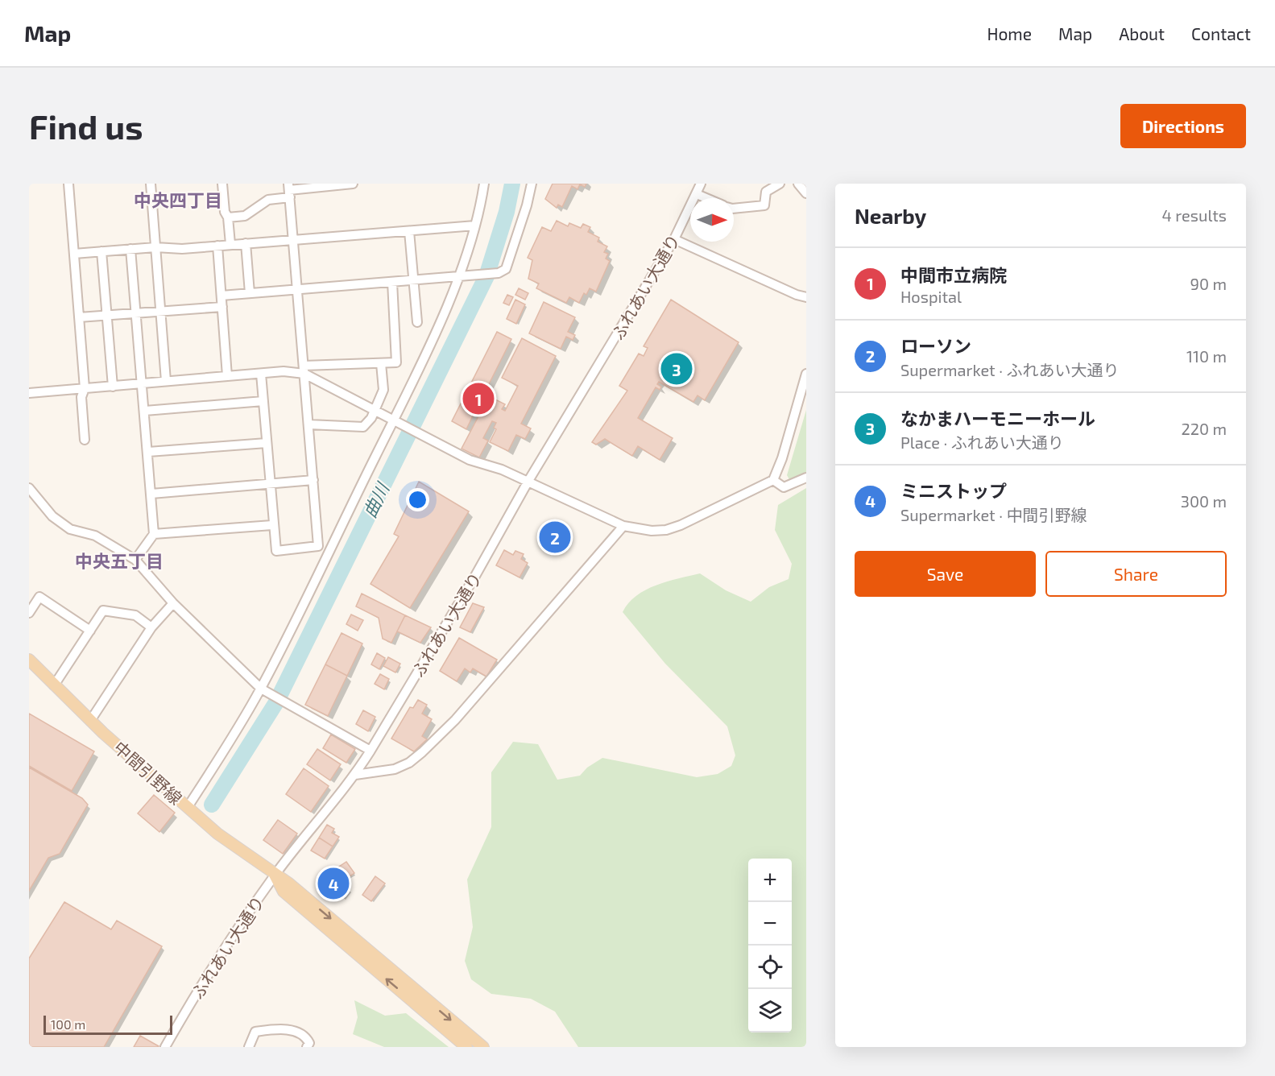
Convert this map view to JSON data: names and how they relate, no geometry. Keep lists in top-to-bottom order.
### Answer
{
  "streets": {
    "main road": ["中間引野線"],
    "street": ["ふれあい大通り"]
  },
  "crossings": [
    ["ふれあい大通り", "中間引野線"]
  ],
  "districts": ["中央四丁目", "中央五丁目"],
  "water": ["曲川"],
  "scale_bar": "100 m",
  "north": "right",
  "page": {
    "header": "Map",
    "nav": [
      "Home",
      "Map",
      "About",
      "Contact"
    ],
    "buttons": [
      "Directions",
      ["Save", "Share"]
    ],
    "title": "Find us",
    "heading": ["Nearby", "4 results"],
    "list": [
      {
        "mark": "1",
        "name": "中間市立病院",
        "note": "Hospital",
        "value": "90 m"
      },
      {
        "mark": "2",
        "name": "ローソン",
        "note": "Supermarket · ふれあい大通り",
        "value": "110 m"
      },
      {
        "mark": "3",
        "name": "なかまハーモニーホール",
        "note": "Place · ふれあい大通り",
        "value": "220 m"
      },
      {
        "mark": "4",
        "name": "ミニストップ",
        "note": "Supermarket · 中間引野線",
        "value": "300 m"
      }
    ],
    "pins": [
      "3",
      "1",
      "2",
      "4"
    ],
    "map_buttons": ["+", "−"],
    "scale": "100 m"
  }
}
